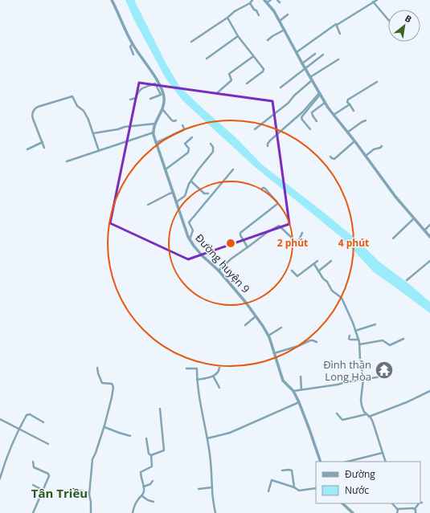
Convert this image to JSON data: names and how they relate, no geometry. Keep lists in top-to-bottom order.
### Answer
{
  "streets": {
    "street": ["Đường huyện 9"]
  },
  "districts": ["Tân Triều"],
  "places": {
    "temple": ["Đình thần Long Hòa"]
  },
  "legend": ["Đường", "Nước"],
  "north": "top right",
  "rings": ["2 phút", "4 phút"]
}
